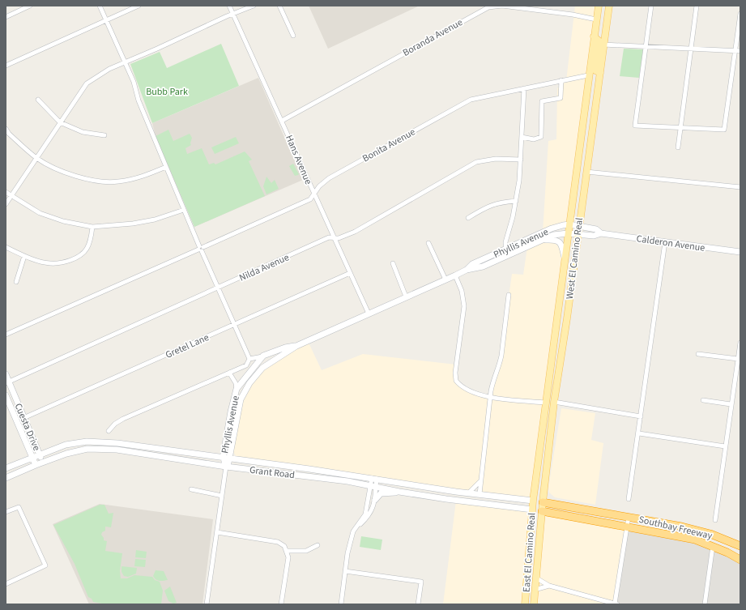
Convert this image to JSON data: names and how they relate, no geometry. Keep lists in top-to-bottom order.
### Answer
{
  "streets": {
    "highway": ["Southbay Freeway"],
    "main road": [
      "Phyllis Avenue",
      "Calderon Avenue",
      "West El Camino Real",
      "Cuesta Drive",
      "Grant Road",
      "East El Camino Real"
    ],
    "street": [
      "Boranda Avenue",
      "Bonita Avenue",
      "Hans Avenue",
      "Nilda Avenue",
      "Gretel Lane"
    ]
  },
  "crossings": [
    ["Boranda Avenue", "Hans Avenue"],
    ["Boranda Avenue", "West El Camino Real"],
    ["Bonita Avenue", "Hans Avenue"],
    ["Bonita Avenue", "West El Camino Real"],
    ["Hans Avenue", "Phyllis Avenue"],
    ["Hans Avenue", "Nilda Avenue"],
    ["Hans Avenue", "Gretel Lane"],
    ["Phyllis Avenue", "Calderon Avenue"],
    ["Phyllis Avenue", "West El Camino Real"],
    ["Phyllis Avenue", "Grant Road"],
    ["Calderon Avenue", "West El Camino Real"],
    ["West El Camino Real", "Grant Road"],
    ["West El Camino Real", "Southbay Freeway"],
    ["West El Camino Real", "East El Camino Real"],
    ["Nilda Avenue", "Cuesta Drive"],
    ["Gretel Lane", "Cuesta Drive"],
    ["Cuesta Drive", "Grant Road"],
    ["Grant Road", "Southbay Freeway"],
    ["Grant Road", "East El Camino Real"],
    ["Southbay Freeway", "East El Camino Real"]
  ],
  "parks": ["Bubb Park"]
}
